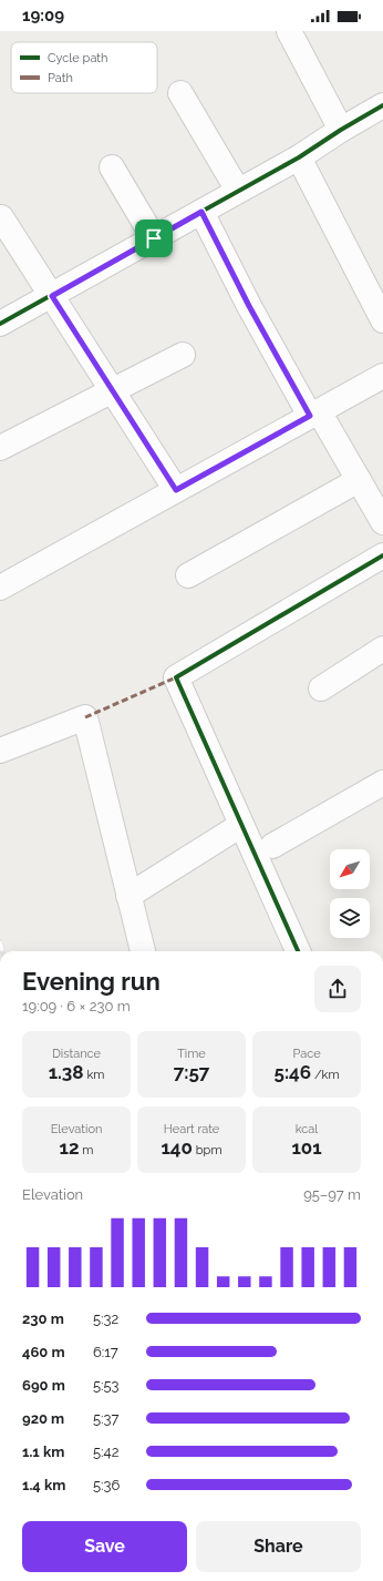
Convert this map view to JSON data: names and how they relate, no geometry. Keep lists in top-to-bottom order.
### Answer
{
  "legend": ["Cycle path", "Path"],
  "north": "bottom left",
  "page": {
    "status": "19:09",
    "heading": ["Evening run", "19:09 · 6 × 230 m"],
    "stats": [
      ["Distance", "1.38 km"],
      ["Time", "7:57"],
      ["Pace", "5:46 /km"],
      ["Elevation", "12 m"],
      ["Heart rate", "140 bpm"],
      ["kcal", "101"]
    ],
    "chart": ["Elevation", "95–97 m"],
    "list": [
      {
        "name": "230 m",
        "note": "5:32"
      },
      {
        "name": "460 m",
        "note": "6:17"
      },
      {
        "name": "690 m",
        "note": "5:53"
      },
      {
        "name": "920 m",
        "note": "5:37"
      },
      {
        "name": "1.1 km",
        "note": "5:42"
      },
      {
        "name": "1.4 km",
        "note": "5:36"
      }
    ],
    "buttons": ["Save", "Share"]
  }
}
